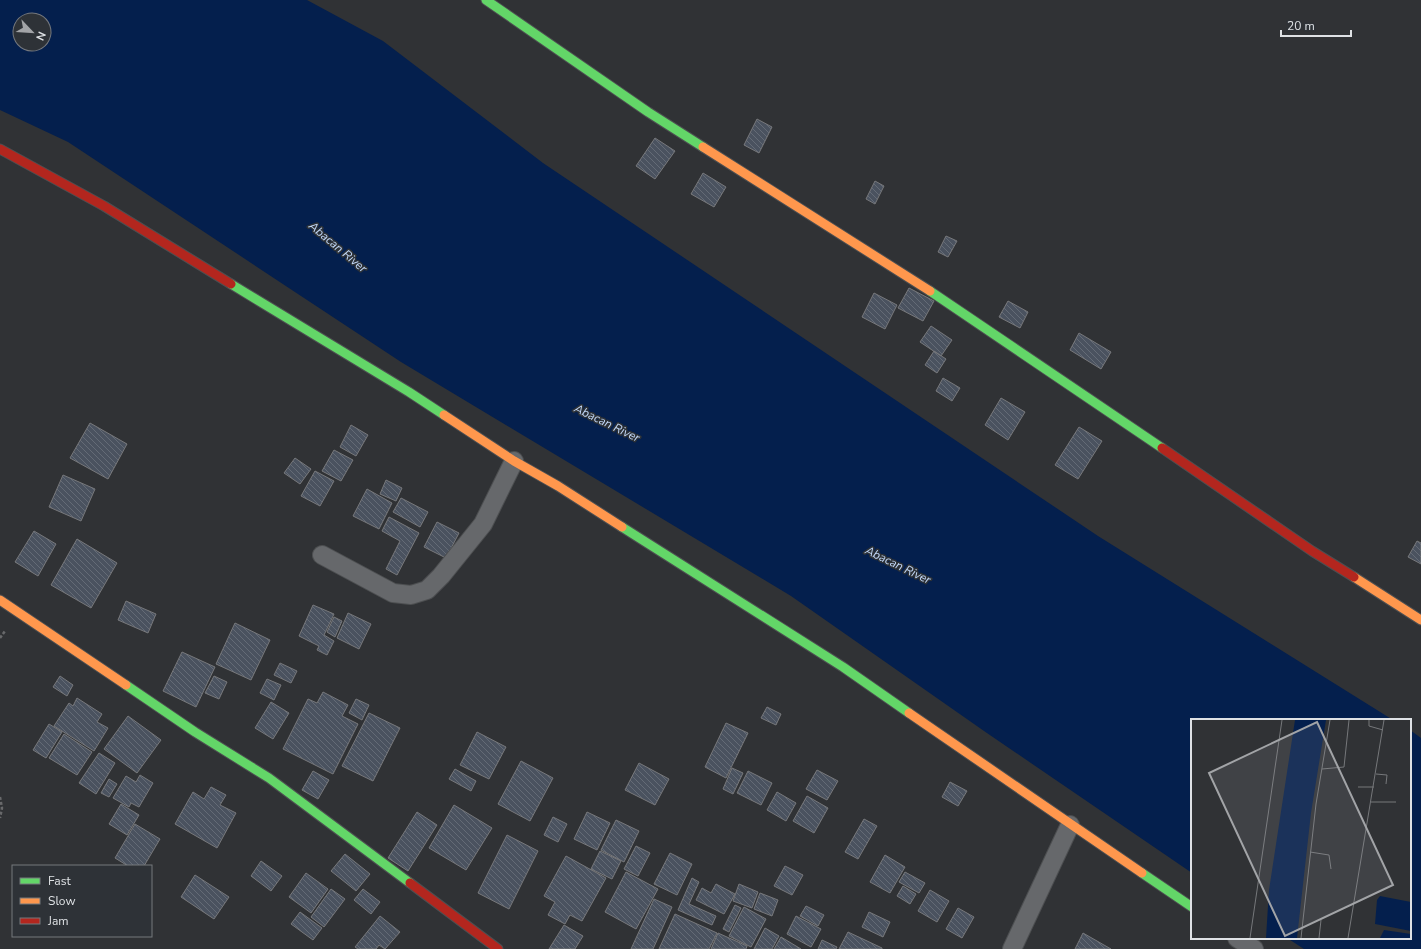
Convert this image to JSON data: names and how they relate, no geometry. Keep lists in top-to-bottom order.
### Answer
{
  "water": ["Abacan River"],
  "legend": ["Fast", "Slow", "Jam"],
  "scale_bar": "20 m",
  "north": "bottom right"
}
